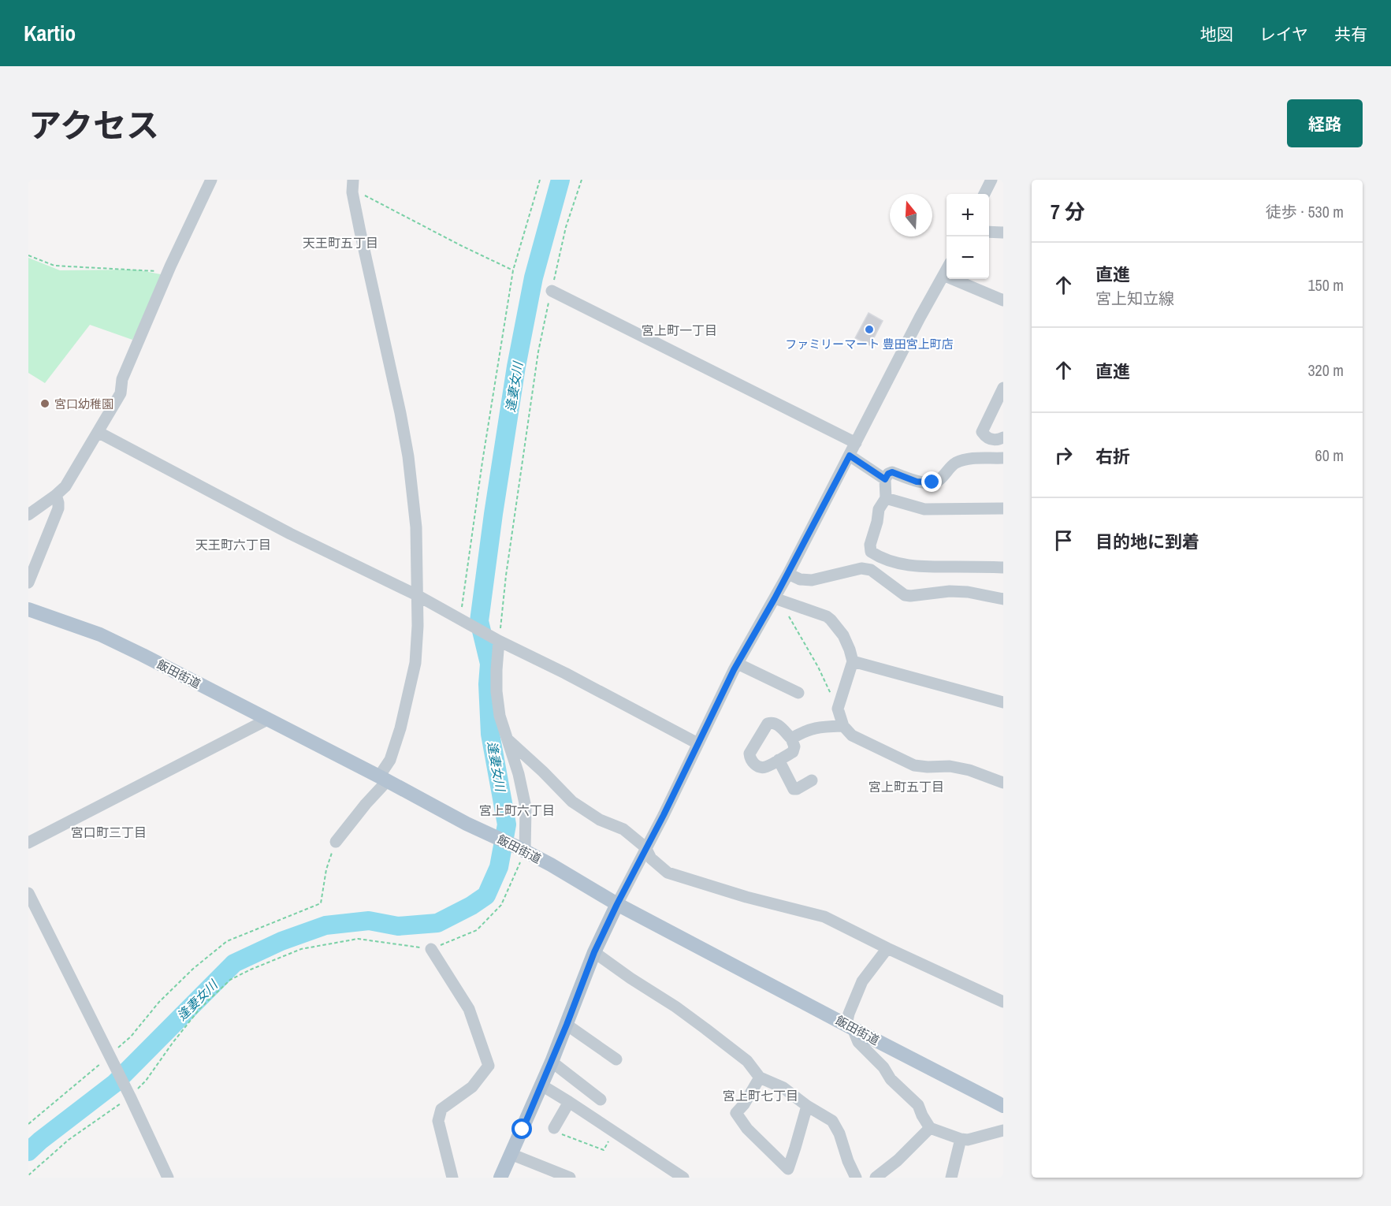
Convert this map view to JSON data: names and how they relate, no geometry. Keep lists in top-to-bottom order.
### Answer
{
  "streets": {
    "main road": ["飯田街道"]
  },
  "districts": [
    "天王町五丁目",
    "宮上町一丁目",
    "天王町六丁目",
    "宮上町五丁目",
    "宮上町六丁目",
    "宮口町三丁目",
    "宮上町七丁目"
  ],
  "water": ["逢妻女川"],
  "places": ["ファミリーマート 豊田宮上町店", "宮口幼稚園"],
  "north": "top",
  "page": {
    "header": "Kartio",
    "nav": ["地図", "レイヤ", "共有"],
    "title": "アクセス",
    "buttons": "経路",
    "heading": ["7 分", "徒歩 · 530 m"],
    "map_buttons": ["+", "−"],
    "list": [
      ["直進", "宮上知立線", "150 m"],
      ["直進", "320 m"],
      ["右折", "60 m"],
      "目的地に到着"
    ]
  }
}
